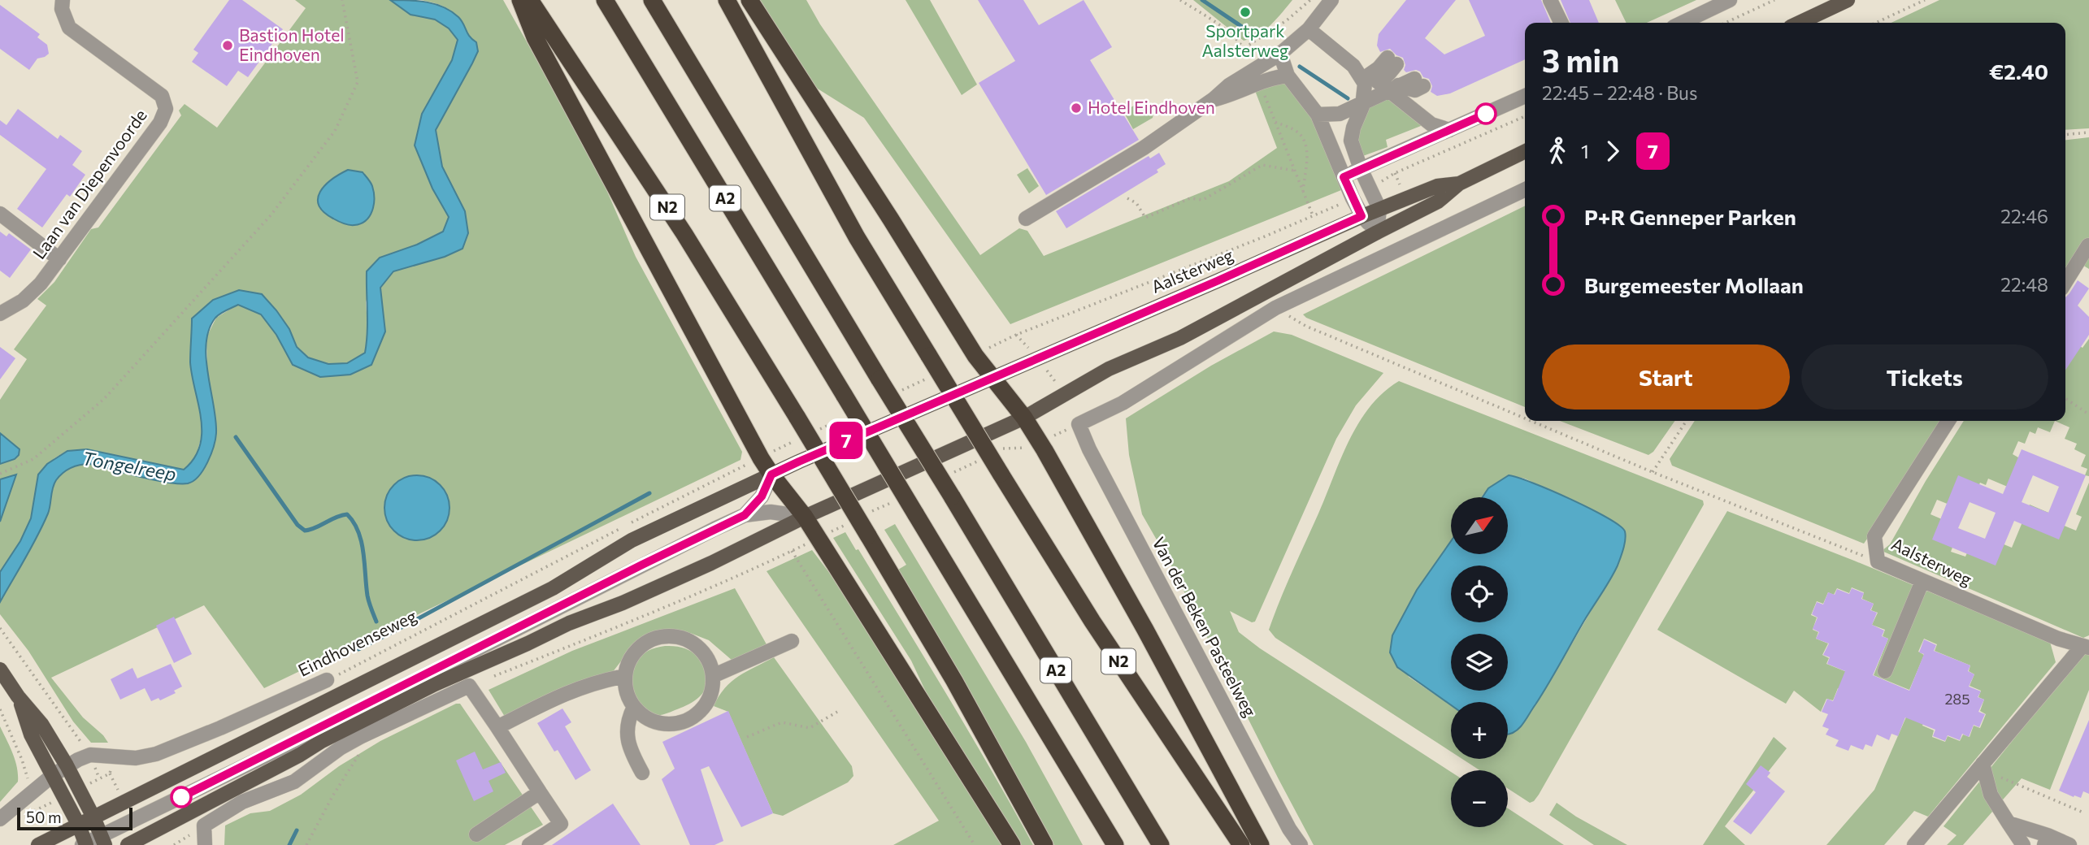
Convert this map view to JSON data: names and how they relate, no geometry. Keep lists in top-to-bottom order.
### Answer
{
  "streets": {
    "highway": ["A2", "N2"],
    "main road": ["Aalsterweg"],
    "street": ["Laan van Diepenvoorde", "Van der Beken Pasteelweg", "Eindhovenseweg"]
  },
  "crossings": [
    ["N2", "Aalsterweg"],
    ["N2", "Eindhovenseweg"],
    ["Aalsterweg", "Van der Beken Pasteelweg"]
  ],
  "water": ["Tongelreep"],
  "places": ["Sportpark Aalsterweg", "Bastion Hotel Eindhoven", "Hotel Eindhoven"],
  "lines": ["bus line 7"],
  "house_numbers": ["285"],
  "scale_bar": "50 m",
  "north": "top right",
  "page": {
    "on_map": "7",
    "heading": ["3 min", "22:45 – 22:48 · Bus", "€2.40"],
    "legs": ["1", "7"],
    "list": [
      {
        "name": "P+R Genneper Parken",
        "value": "22:46"
      },
      {
        "name": "Burgemeester Mollaan",
        "value": "22:48"
      }
    ],
    "buttons": ["Start", "Tickets"],
    "map_buttons": ["+", "−"],
    "scale": "50 m"
  }
}
